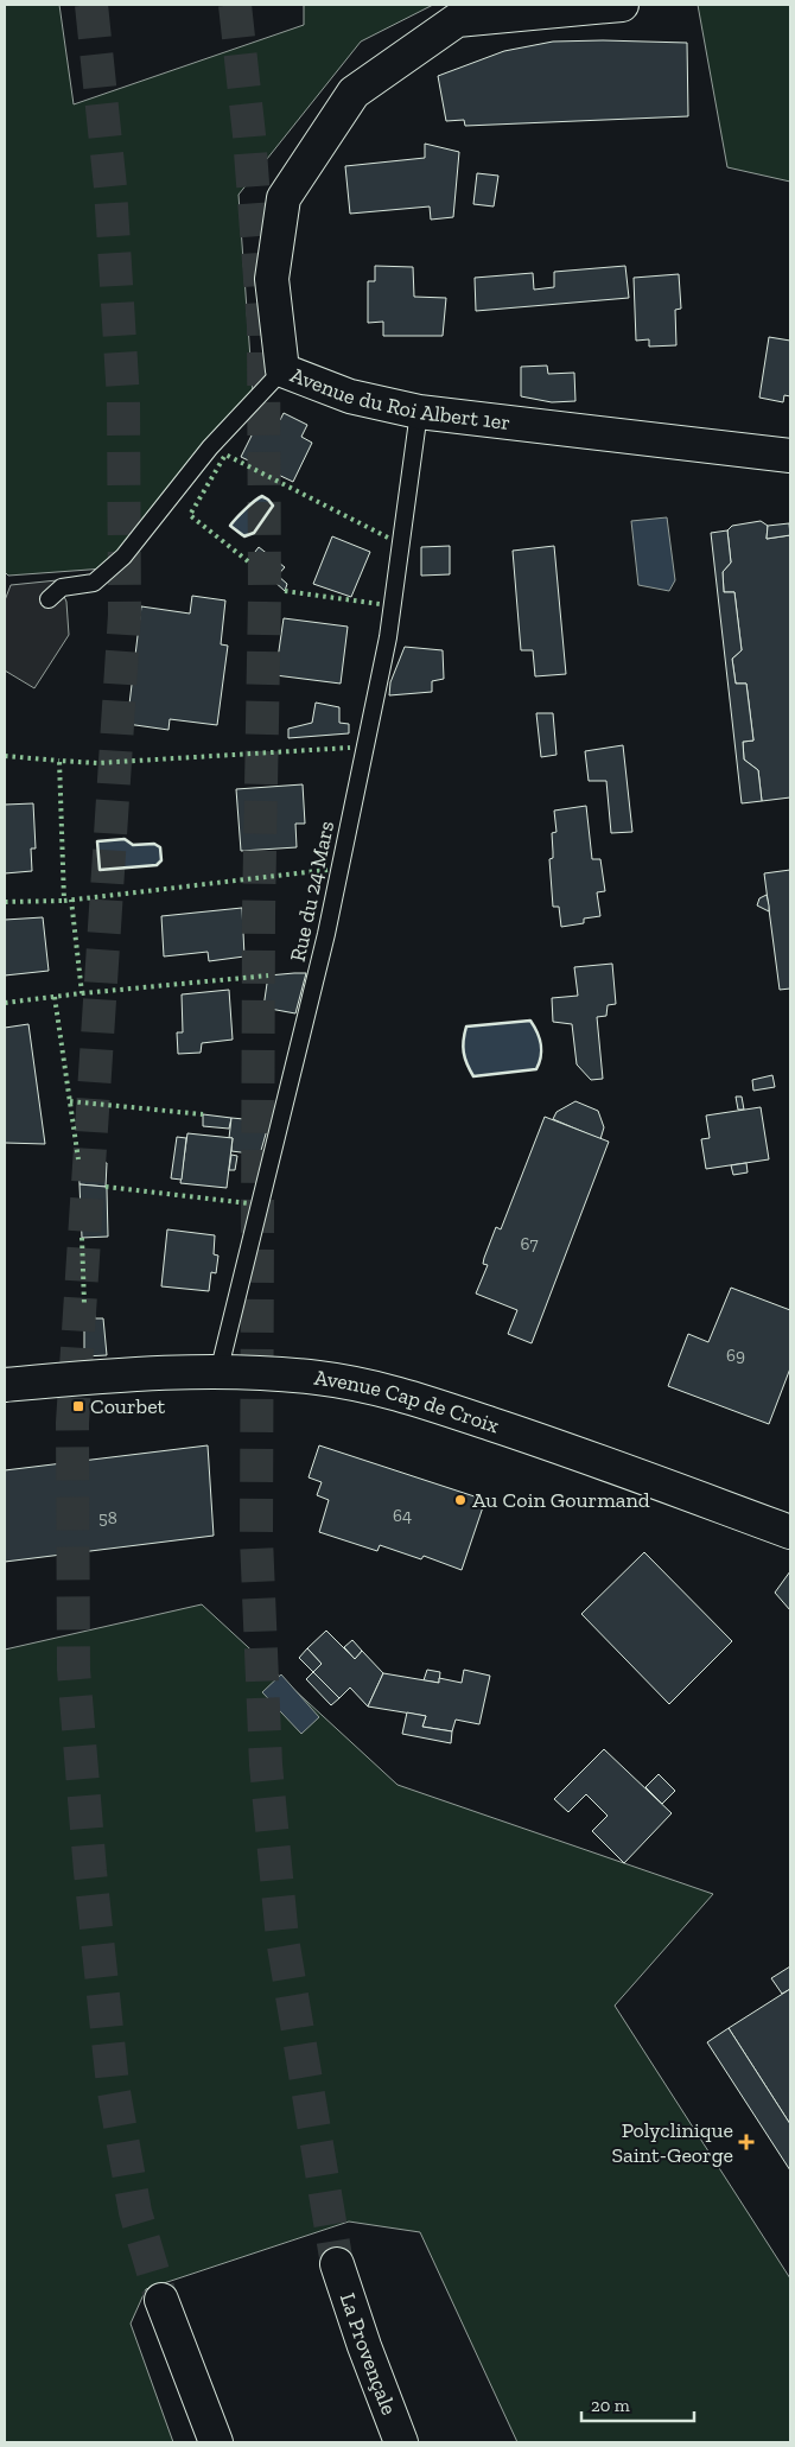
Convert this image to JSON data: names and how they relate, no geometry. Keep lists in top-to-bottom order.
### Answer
{
  "streets": {
    "main road": ["Avenue du Roi Albert 1er", "Avenue Cap de Croix", "La Provençale"],
    "lane": ["Rue du 24 Mars"]
  },
  "crossings": [
    ["Avenue du Roi Albert 1er", "Rue du 24 Mars"],
    ["Rue du 24 Mars", "Avenue Cap de Croix"]
  ],
  "places": {
    "transit": ["Courbet"],
    "other": ["Au Coin Gourmand"],
    "health": ["Polyclinique Saint-George"]
  },
  "house_numbers": [
    "67",
    "69",
    "64",
    "58"
  ],
  "scale_bar": "20 m"
}
